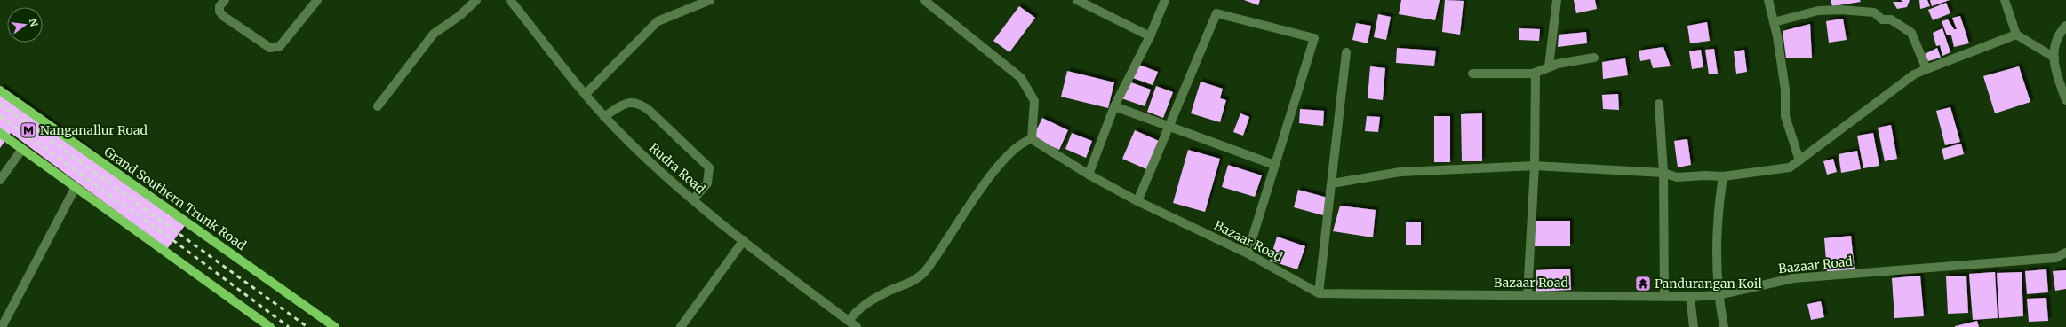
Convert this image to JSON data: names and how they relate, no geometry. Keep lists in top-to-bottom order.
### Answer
{
  "streets": {
    "main road": ["Grand Southern Trunk Road"],
    "street": ["Rudra Road", "Bazaar Road"]
  },
  "places": {
    "metro station": ["Nanganallur Road"],
    "temple": ["Pandurangan Koil"]
  },
  "north": "right"
}
